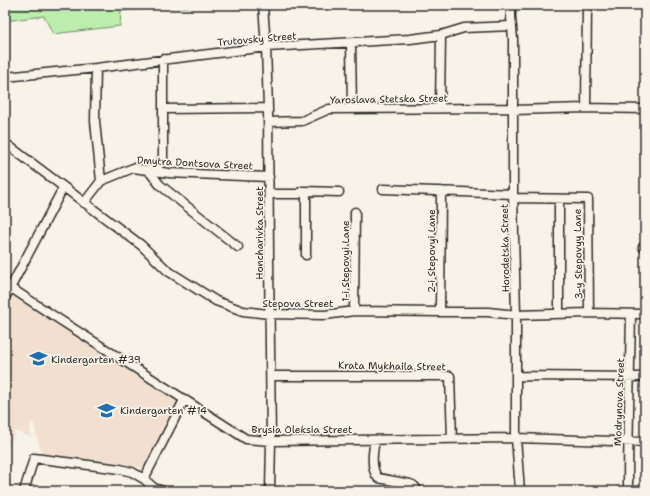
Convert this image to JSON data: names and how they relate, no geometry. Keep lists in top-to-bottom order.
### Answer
{
  "streets": {
    "street": [
      "Trutovsky Street",
      "Yaroslava Stetska Street",
      "Dmytra Dontsova Street",
      "Honcharivka Street",
      "Horodetska Street",
      "2-i Stepovyi Lane",
      "3-y Stepovyy Lane",
      "1-i Stepovyi Lane",
      "Stepova Street",
      "Krata Mykhaila Street",
      "Modrynova Street",
      "Brysia Oleksia Street"
    ]
  },
  "crossings": [
    ["Trutovsky Street", "Honcharivka Street"],
    ["Trutovsky Street", "Horodetska Street"],
    ["Yaroslava Stetska Street", "Honcharivka Street"],
    ["Yaroslava Stetska Street", "Horodetska Street"],
    ["Dmytra Dontsova Street", "Honcharivka Street"],
    ["Dmytra Dontsova Street", "Stepova Street"],
    ["Honcharivka Street", "Stepova Street"],
    ["Honcharivka Street", "Krata Mykhaila Street"],
    ["Honcharivka Street", "Brysia Oleksia Street"],
    ["Horodetska Street", "3-y Stepovyy Lane"],
    ["Horodetska Street", "Stepova Street"],
    ["Horodetska Street", "Brysia Oleksia Street"],
    ["2-i Stepovyi Lane", "Stepova Street"],
    ["3-y Stepovyy Lane", "Stepova Street"],
    ["1-i Stepovyi Lane", "Stepova Street"],
    ["Stepova Street", "Modrynova Street"],
    ["Krata Mykhaila Street", "Brysia Oleksia Street"],
    ["Modrynova Street", "Brysia Oleksia Street"]
  ],
  "places": {
    "school or university": ["Kindergarten #39", "Kindergarten #14"]
  }
}
